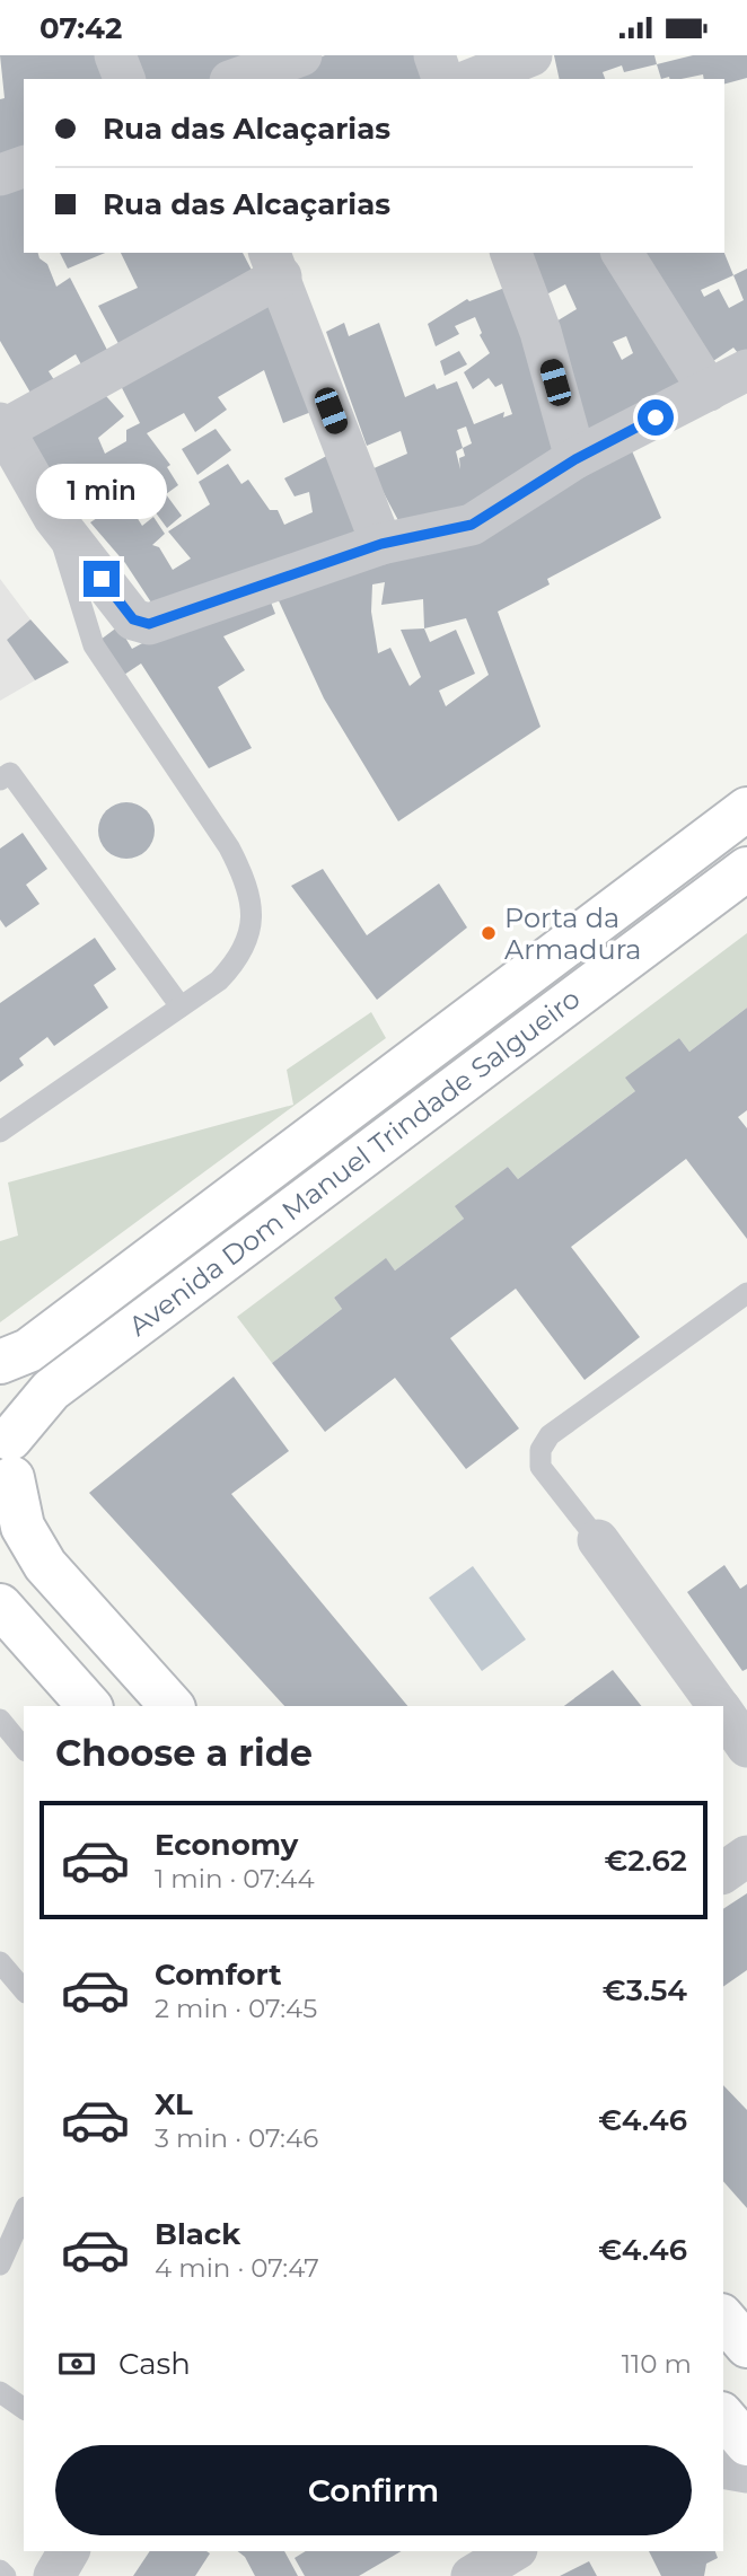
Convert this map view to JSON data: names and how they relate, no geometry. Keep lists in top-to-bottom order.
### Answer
{
  "streets": {
    "main road": ["Avenida Dom Manuel Trindade Salgueiro"]
  },
  "places": ["Porta da Armadura"],
  "page": {
    "status": "07:42",
    "banner": ["Rua das Alcaçarias", "Rua das Alcaçarias"],
    "bubble": "1 min",
    "heading": "Choose a ride",
    "list": [
      {
        "name": "Economy",
        "note": "1 min · 07:44",
        "value": "€2.62"
      },
      {
        "name": "Comfort",
        "note": "2 min · 07:45",
        "value": "€3.54"
      },
      {
        "name": "XL",
        "note": "3 min · 07:46",
        "value": "€4.46"
      },
      {
        "name": "Black",
        "note": "4 min · 07:47",
        "value": "€4.46"
      }
    ],
    "pay": ["Cash", "110 m"],
    "buttons": "Confirm"
  }
}
